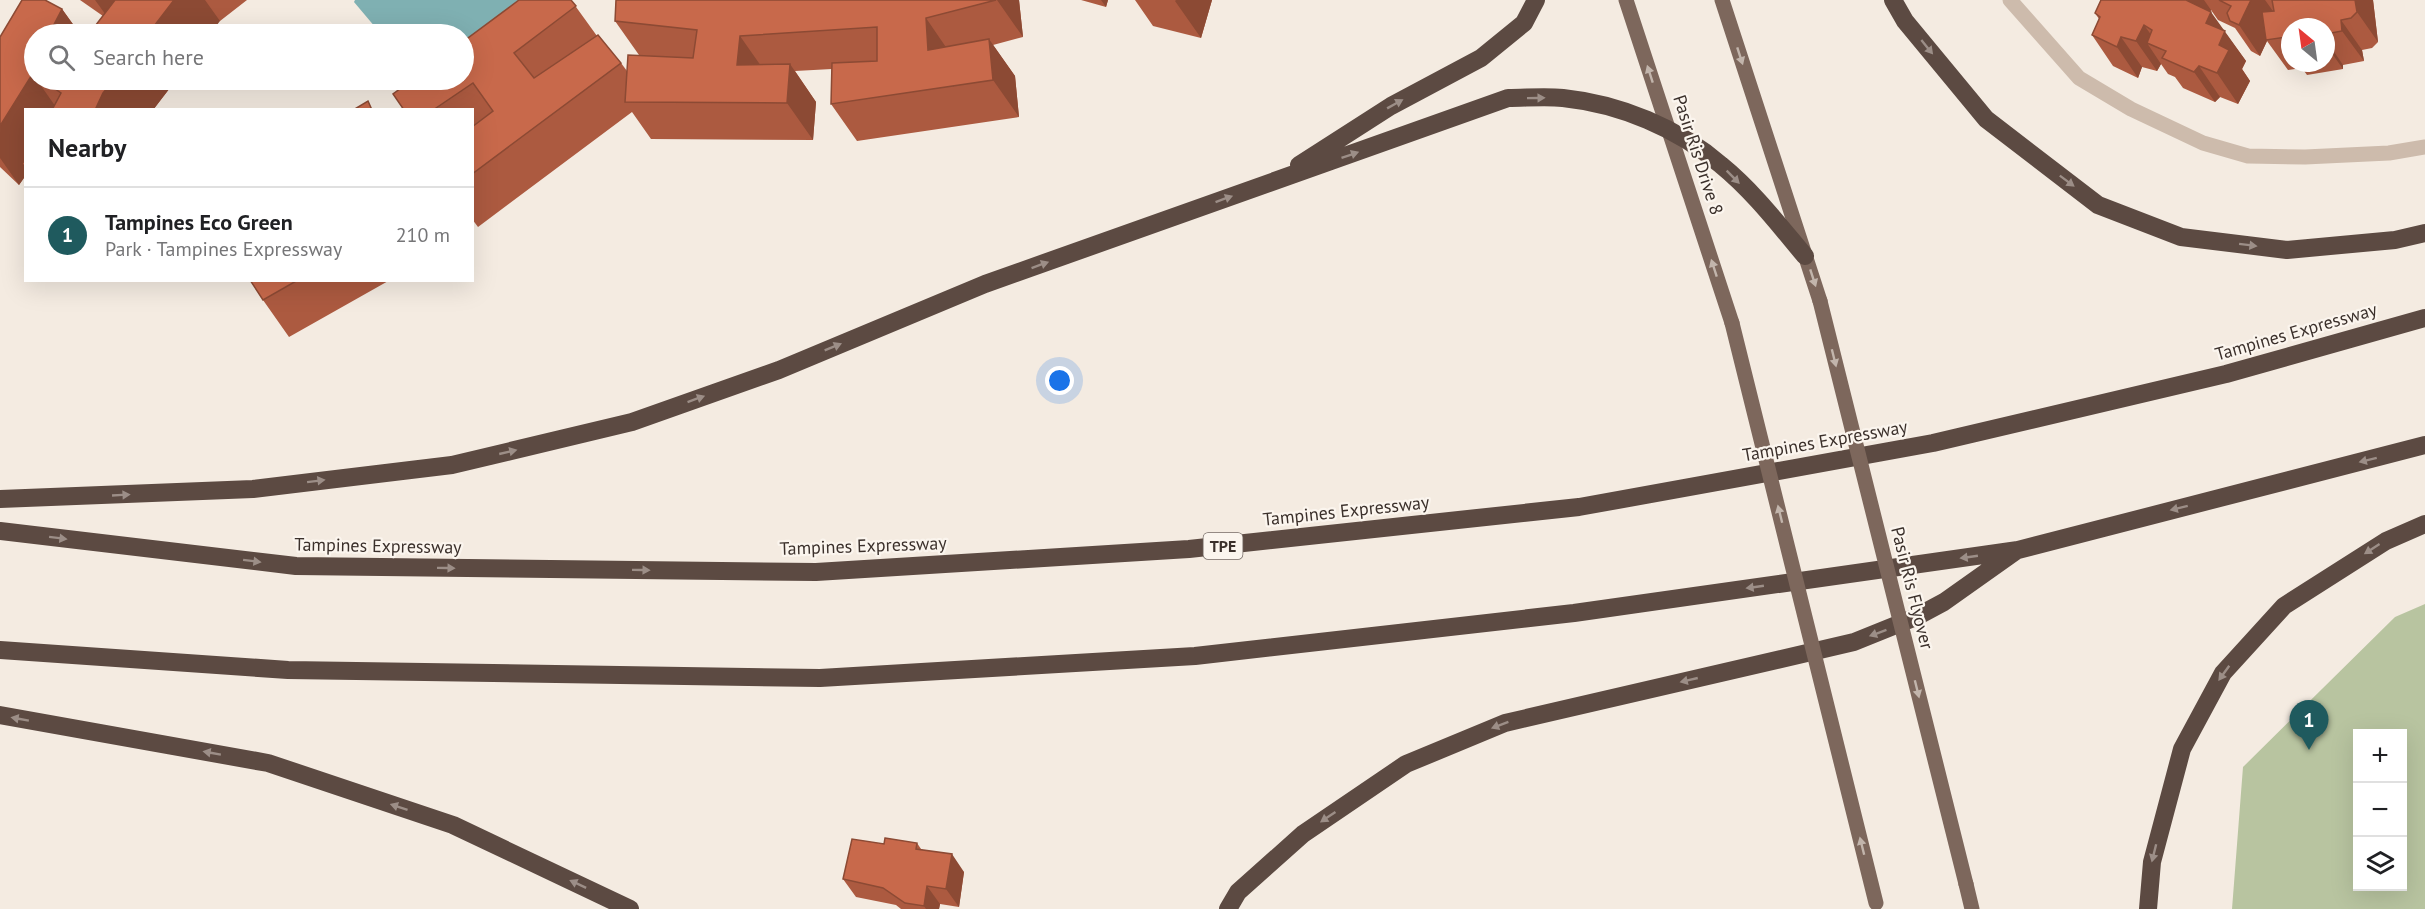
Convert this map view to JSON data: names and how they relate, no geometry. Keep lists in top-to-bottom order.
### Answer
{
  "streets": {
    "highway": ["Tampines Expressway", "TPE"],
    "main road": ["Pasir Ris Drive 8", "Pasir Ris Flyover"]
  },
  "one_way": ["Pasir Ris Drive 8", "Pasir Ris Flyover"],
  "north": "top left",
  "page": {
    "search": "Search here",
    "heading": "Nearby",
    "list": [
      {
        "mark": "1",
        "name": "Tampines Eco Green",
        "note": "Park · Tampines Expressway",
        "value": "210 m"
      }
    ],
    "pins": "1",
    "map_buttons": ["+", "−"]
  }
}
